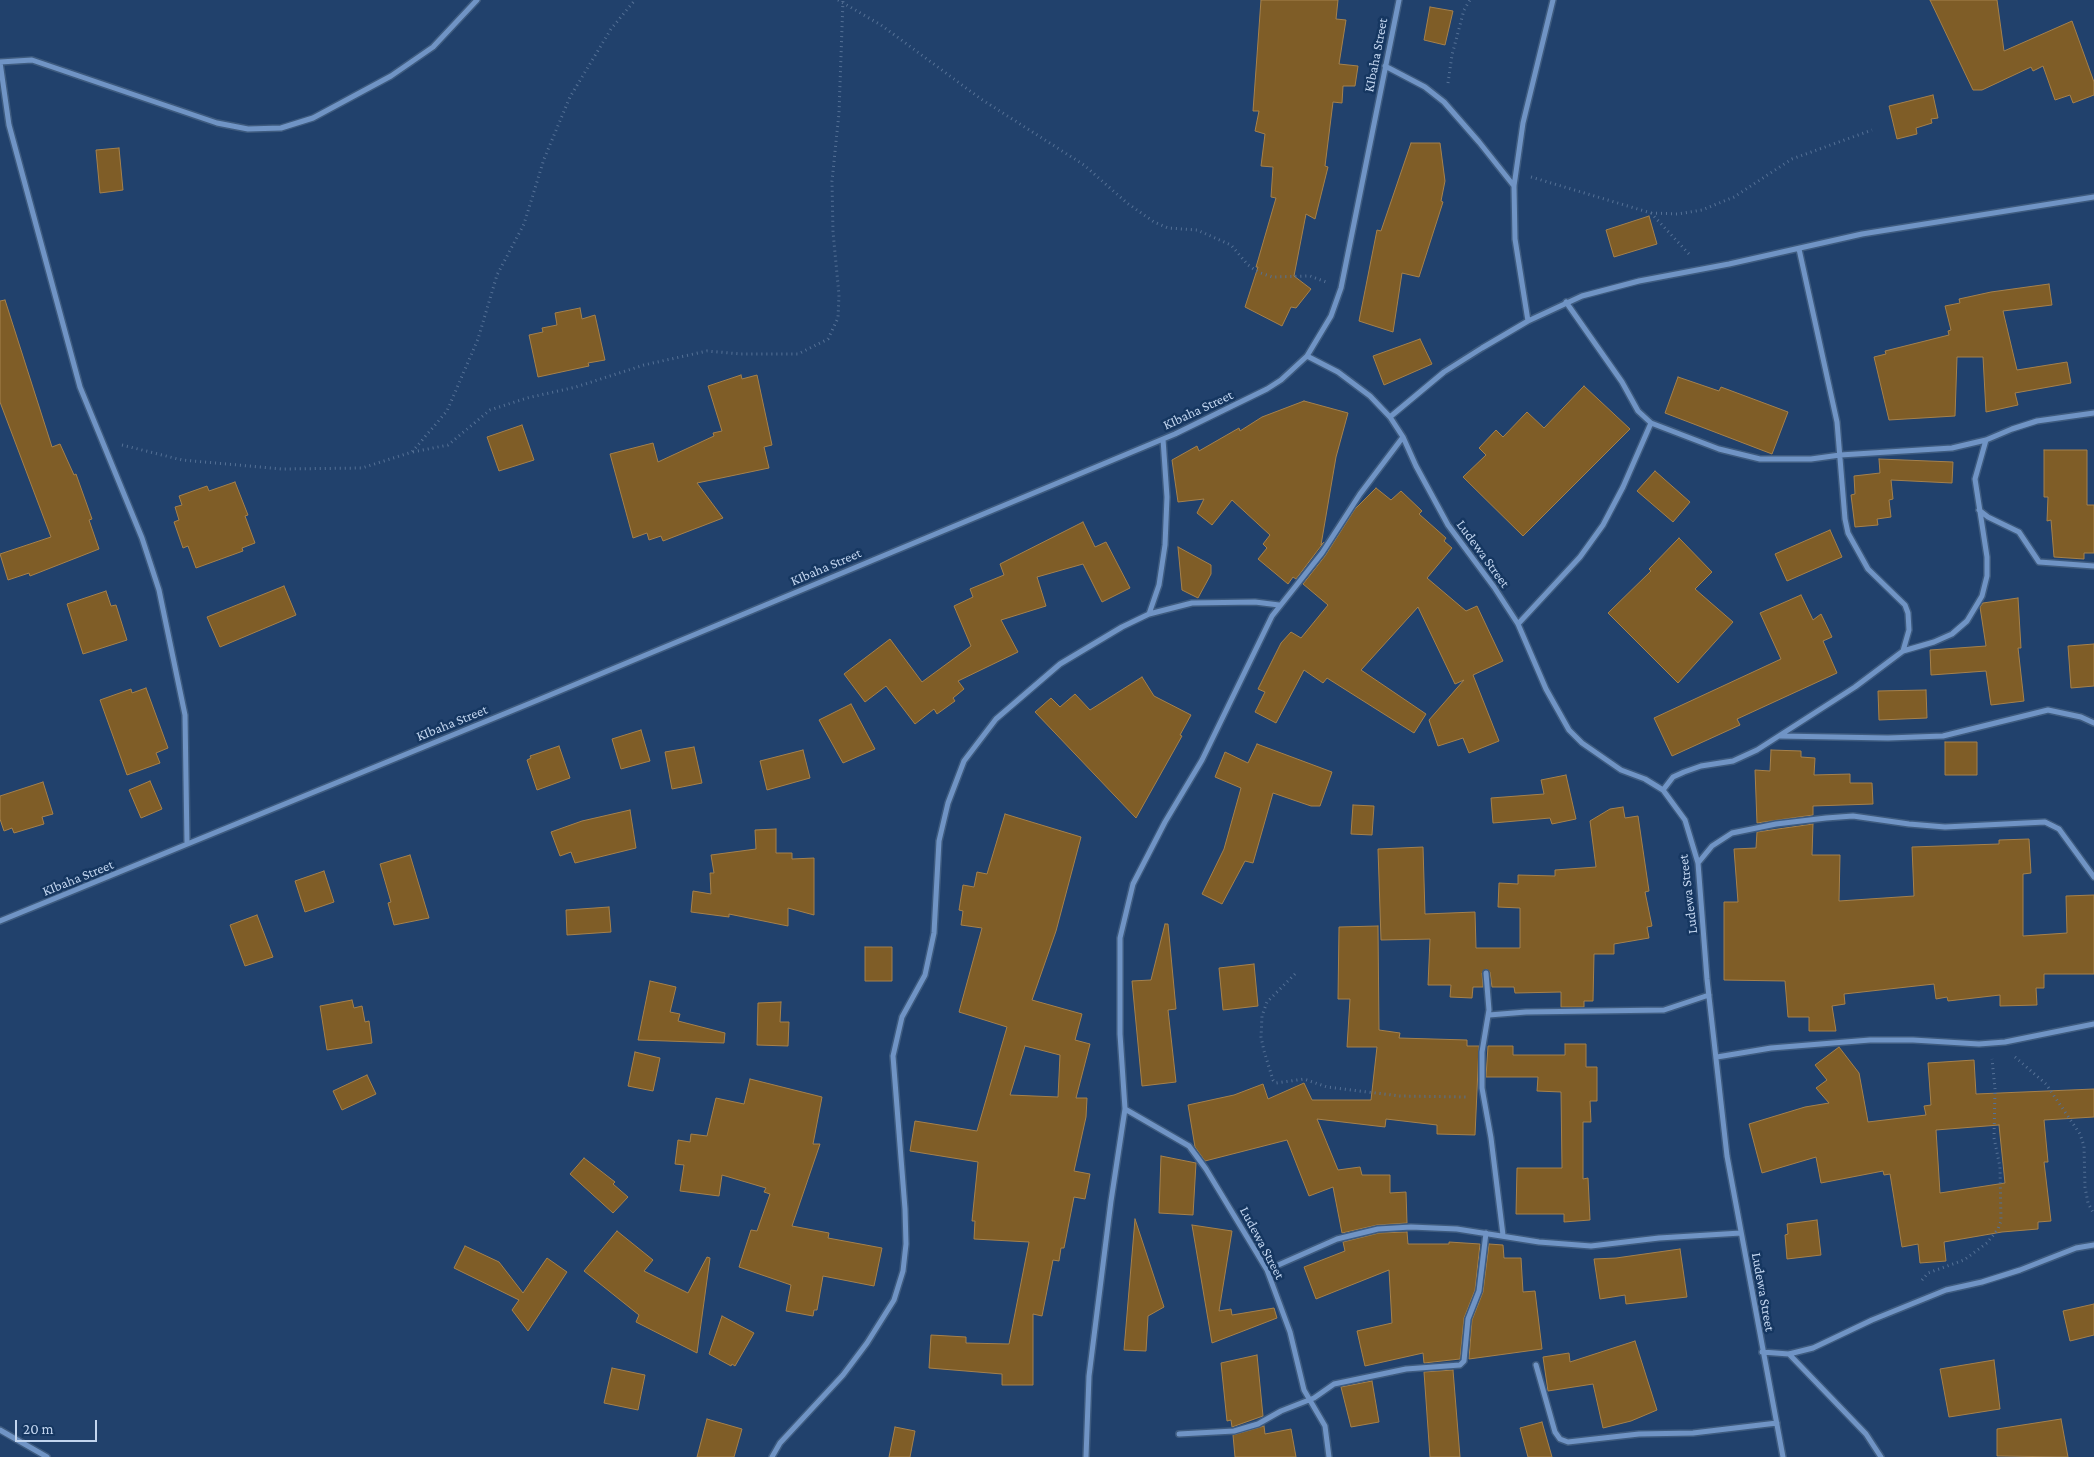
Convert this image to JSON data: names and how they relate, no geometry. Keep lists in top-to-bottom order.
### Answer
{
  "streets": {
    "street": ["KIbaha Street", "Ludewa Street"]
  },
  "crossings": [
    ["KIbaha Street", "Ludewa Street"]
  ],
  "scale_bar": "20 m"
}
